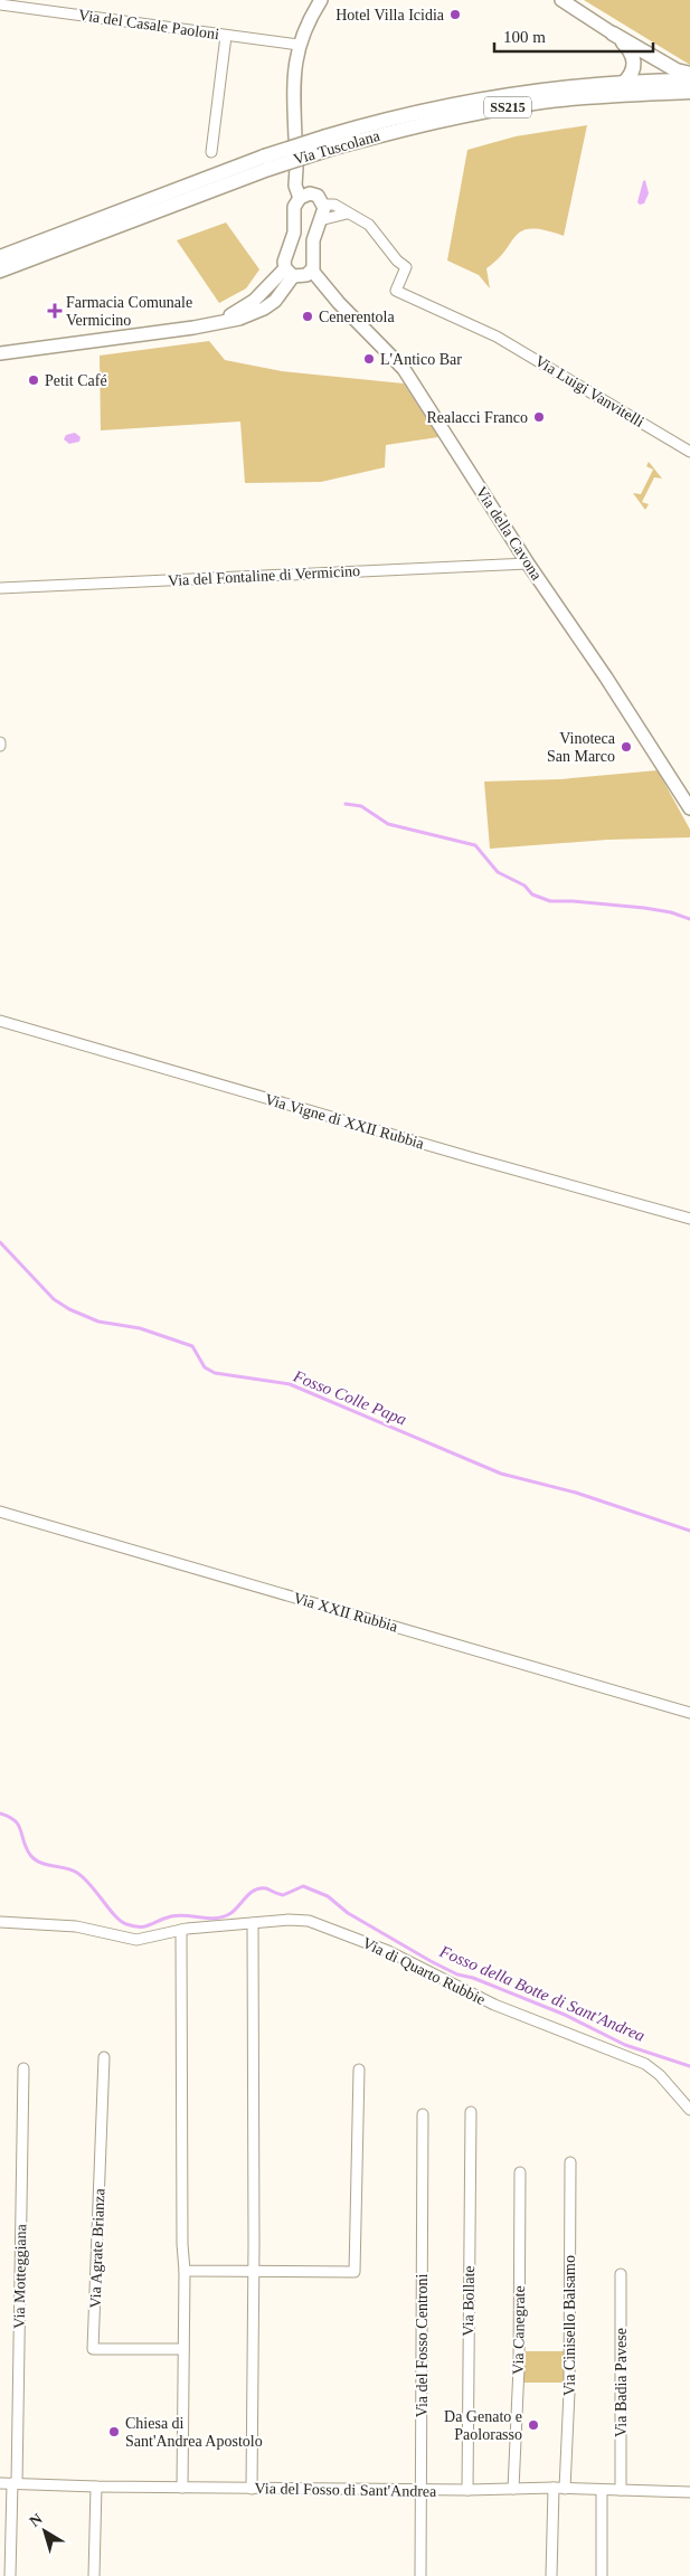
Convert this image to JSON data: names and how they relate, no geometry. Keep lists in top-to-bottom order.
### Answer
{
  "streets": {
    "main road": ["SS215", "Via Tuscolana", "Via della Cavona"],
    "street": [
      "Via del Casale Paoloni",
      "Via Luigi Vanvitelli",
      "Via del Fontaline di Vermicino",
      "Via Vigne di XXII Rubbia",
      "Via XXII Rubbia",
      "Via di Quarto Rubbie",
      "Via Agrate Brianza",
      "Via Motteggiana",
      "Via Bollate",
      "Via Cinisello Balsamo",
      "Via Canegrate",
      "Via del Fosso Centroni",
      "Via Badia Pavese",
      "Via del Fosso di Sant'Andrea"
    ]
  },
  "crossings": [
    ["Via della Cavona", "Via del Fontaline di Vermicino"],
    ["Via Motteggiana", "Via del Fosso di Sant'Andrea"],
    ["Via Bollate", "Via del Fosso di Sant'Andrea"],
    ["Via Cinisello Balsamo", "Via del Fosso di Sant'Andrea"],
    ["Via Canegrate", "Via del Fosso di Sant'Andrea"],
    ["Via del Fosso Centroni", "Via del Fosso di Sant'Andrea"],
    ["Via Badia Pavese", "Via del Fosso di Sant'Andrea"]
  ],
  "water": ["Fosso Colle Papa", "Fosso della Botte di Sant'Andrea"],
  "places": {
    "other": [
      "Hotel Villa Icidia",
      "Cenerentola",
      "L'Antico Bar",
      "Petit Café",
      "Realacci Franco",
      "Vinoteca San Marco",
      "Da Genato e Paolorasso",
      "Chiesa di Sant'Andrea Apostolo"
    ],
    "health": ["Farmacia Comunale Vermicino"]
  },
  "scale_bar": "100 m",
  "north": "top left"
}
